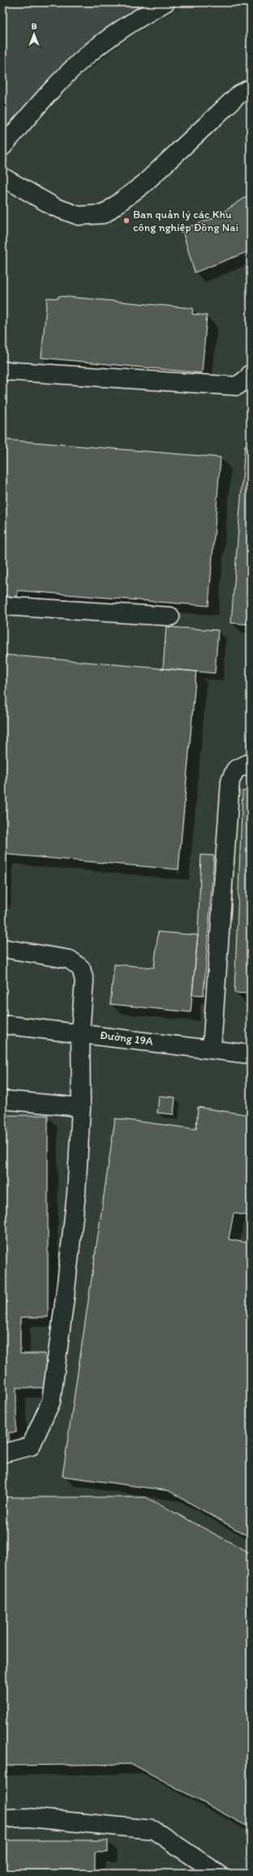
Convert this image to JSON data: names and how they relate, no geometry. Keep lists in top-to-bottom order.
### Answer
{
  "streets": {
    "street": ["Đường 19A"]
  },
  "places": ["Ban quản lý các Khu công nghiệp Đồng Nai"],
  "north": "top"
}
